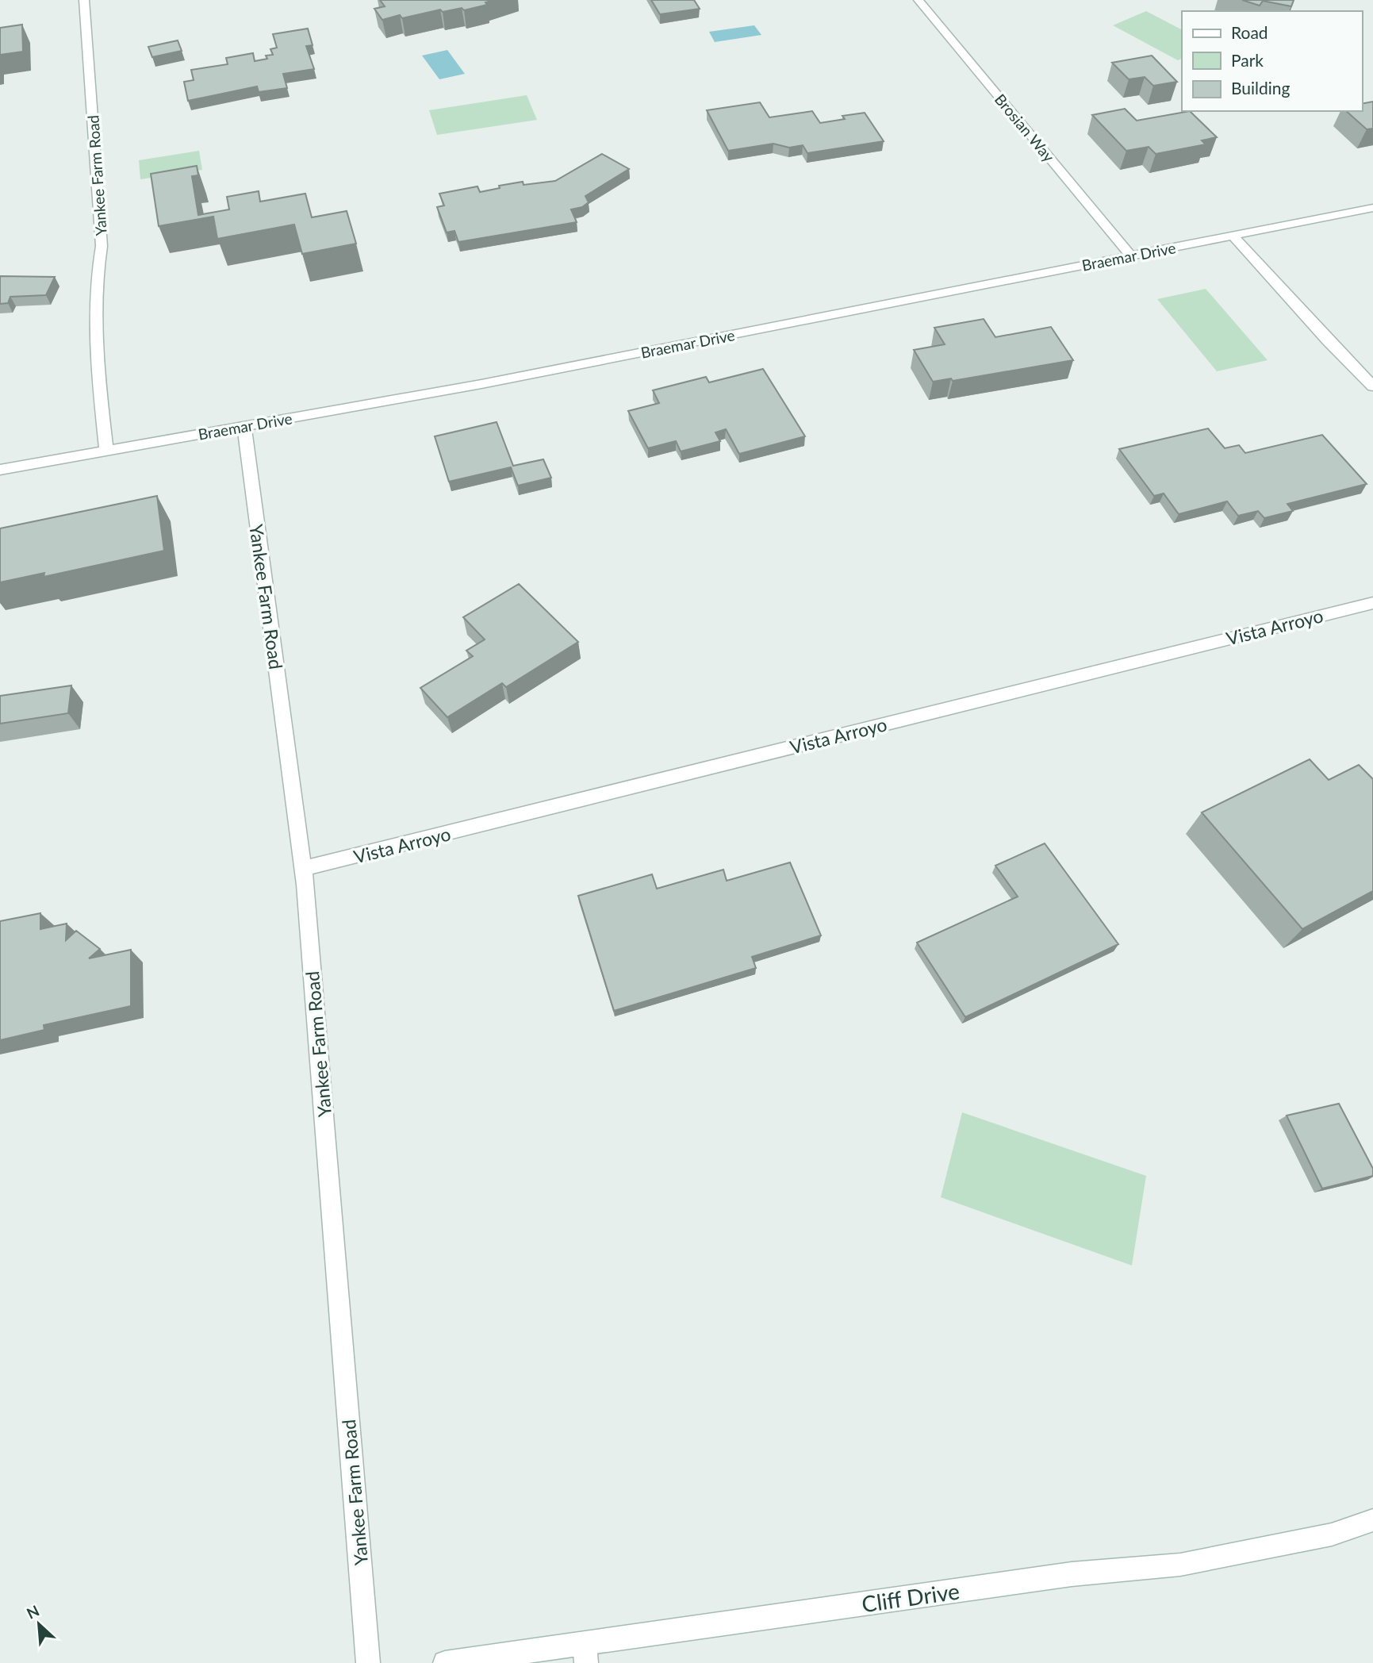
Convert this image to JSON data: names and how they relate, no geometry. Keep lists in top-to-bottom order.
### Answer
{
  "streets": {
    "street": [
      "Brosian Way",
      "Yankee Farm Road",
      "Braemar Drive",
      "Vista Arroyo",
      "Cliff Drive"
    ]
  },
  "crossings": [
    ["Brosian Way", "Braemar Drive"],
    ["Yankee Farm Road", "Braemar Drive"],
    ["Yankee Farm Road", "Vista Arroyo"]
  ],
  "legend": ["Road", "Park", "Building"],
  "north": "top left"
}
